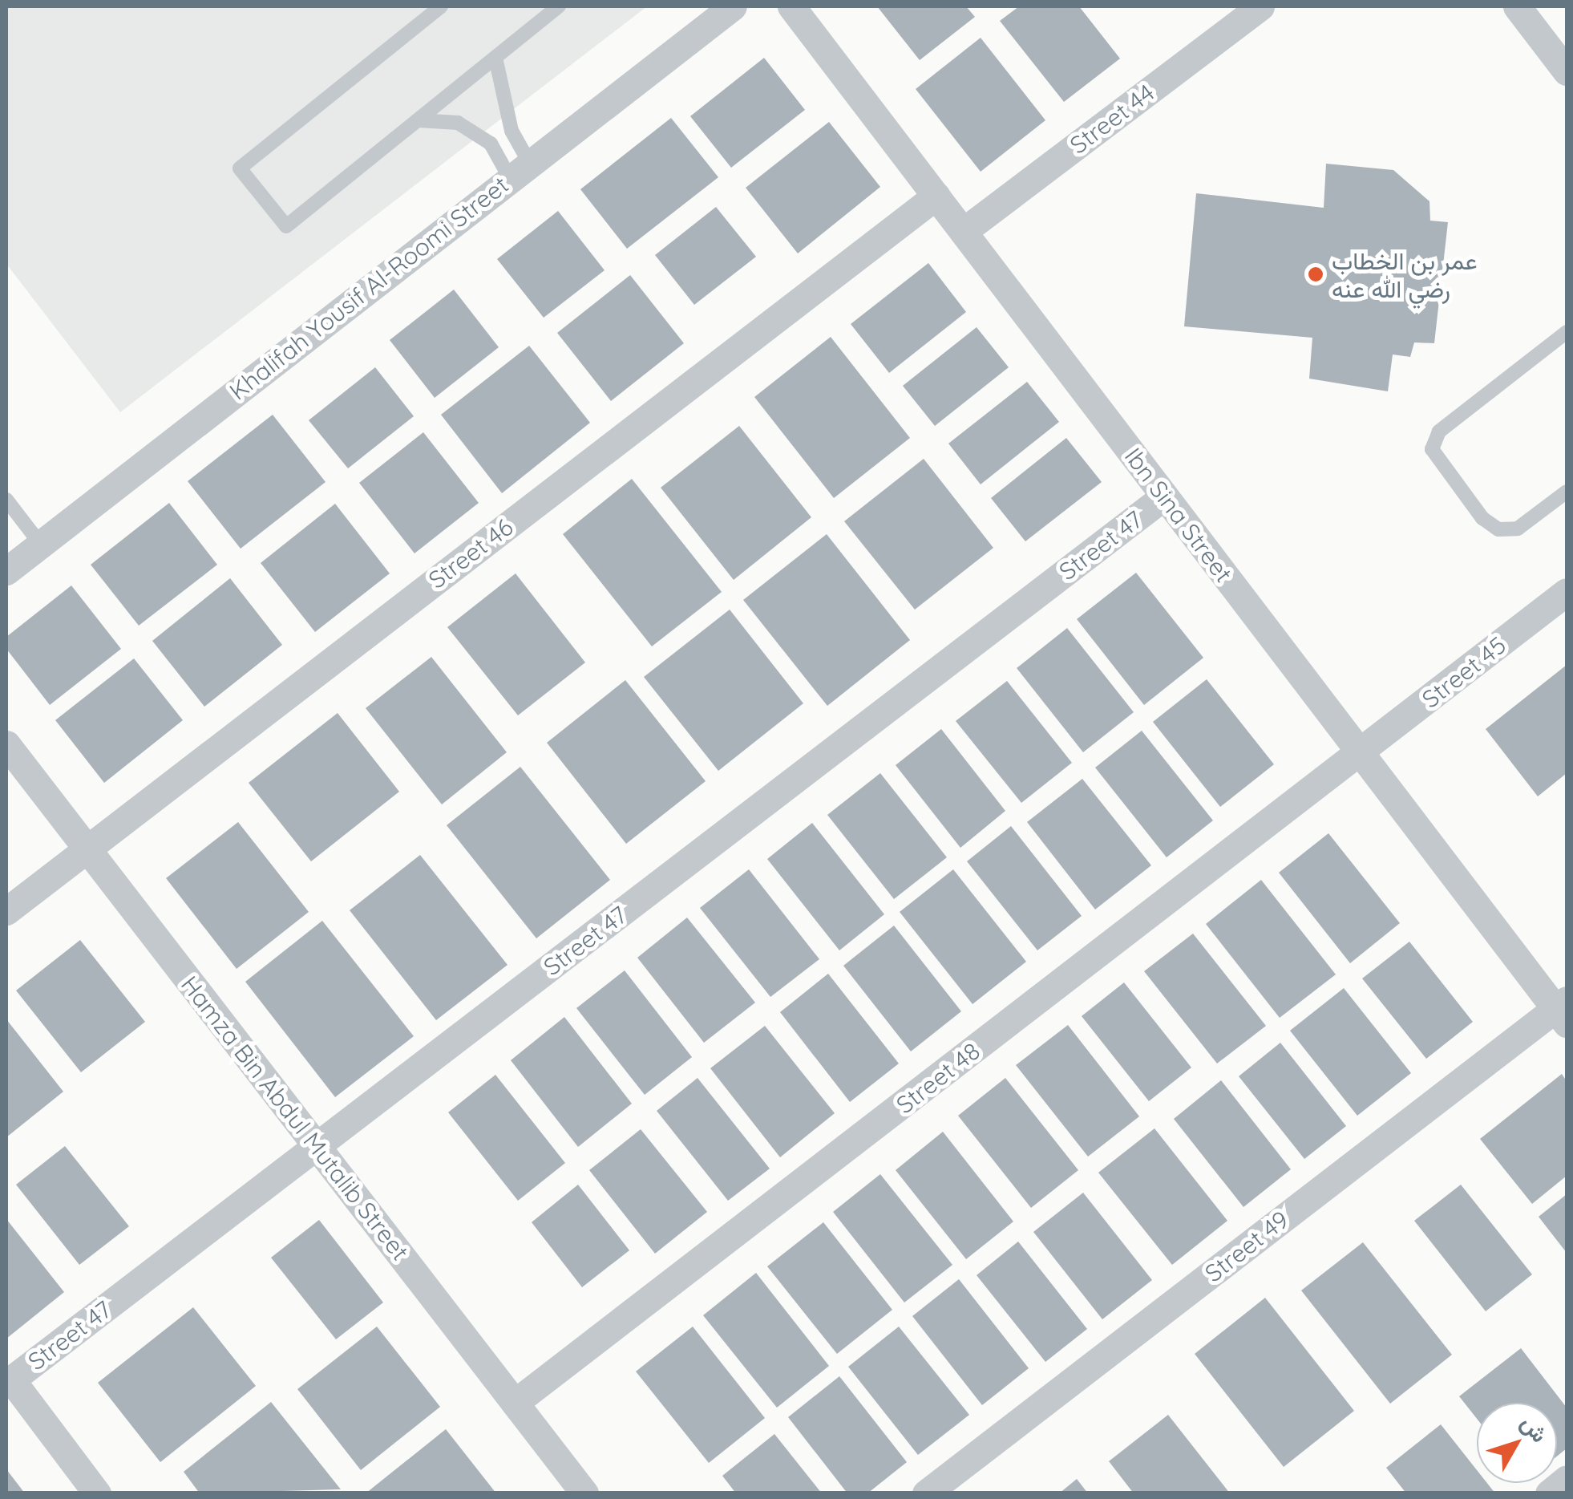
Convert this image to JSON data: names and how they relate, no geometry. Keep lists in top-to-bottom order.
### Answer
{
  "streets": {
    "street": [
      "Street 44",
      "Khalifah Yousif Al-Roomi Street",
      "Ibn Sina Street",
      "Street 47",
      "Street 46",
      "Street 45",
      "Street 48",
      "Hamza Bin Abdul Mutalib Street",
      "Street 49"
    ]
  },
  "crossings": [
    ["Street 44", "Ibn Sina Street"],
    ["Ibn Sina Street", "Street 47"],
    ["Ibn Sina Street", "Street 46"],
    ["Ibn Sina Street", "Street 45"],
    ["Ibn Sina Street", "Street 48"],
    ["Ibn Sina Street", "Street 49"],
    ["Street 47", "Hamza Bin Abdul Mutalib Street"],
    ["Street 46", "Hamza Bin Abdul Mutalib Street"],
    ["Street 45", "Street 48"],
    ["Street 48", "Hamza Bin Abdul Mutalib Street"]
  ],
  "places": ["عمر بن الخطاب رضي الله عنه"],
  "north": "top right"
}
